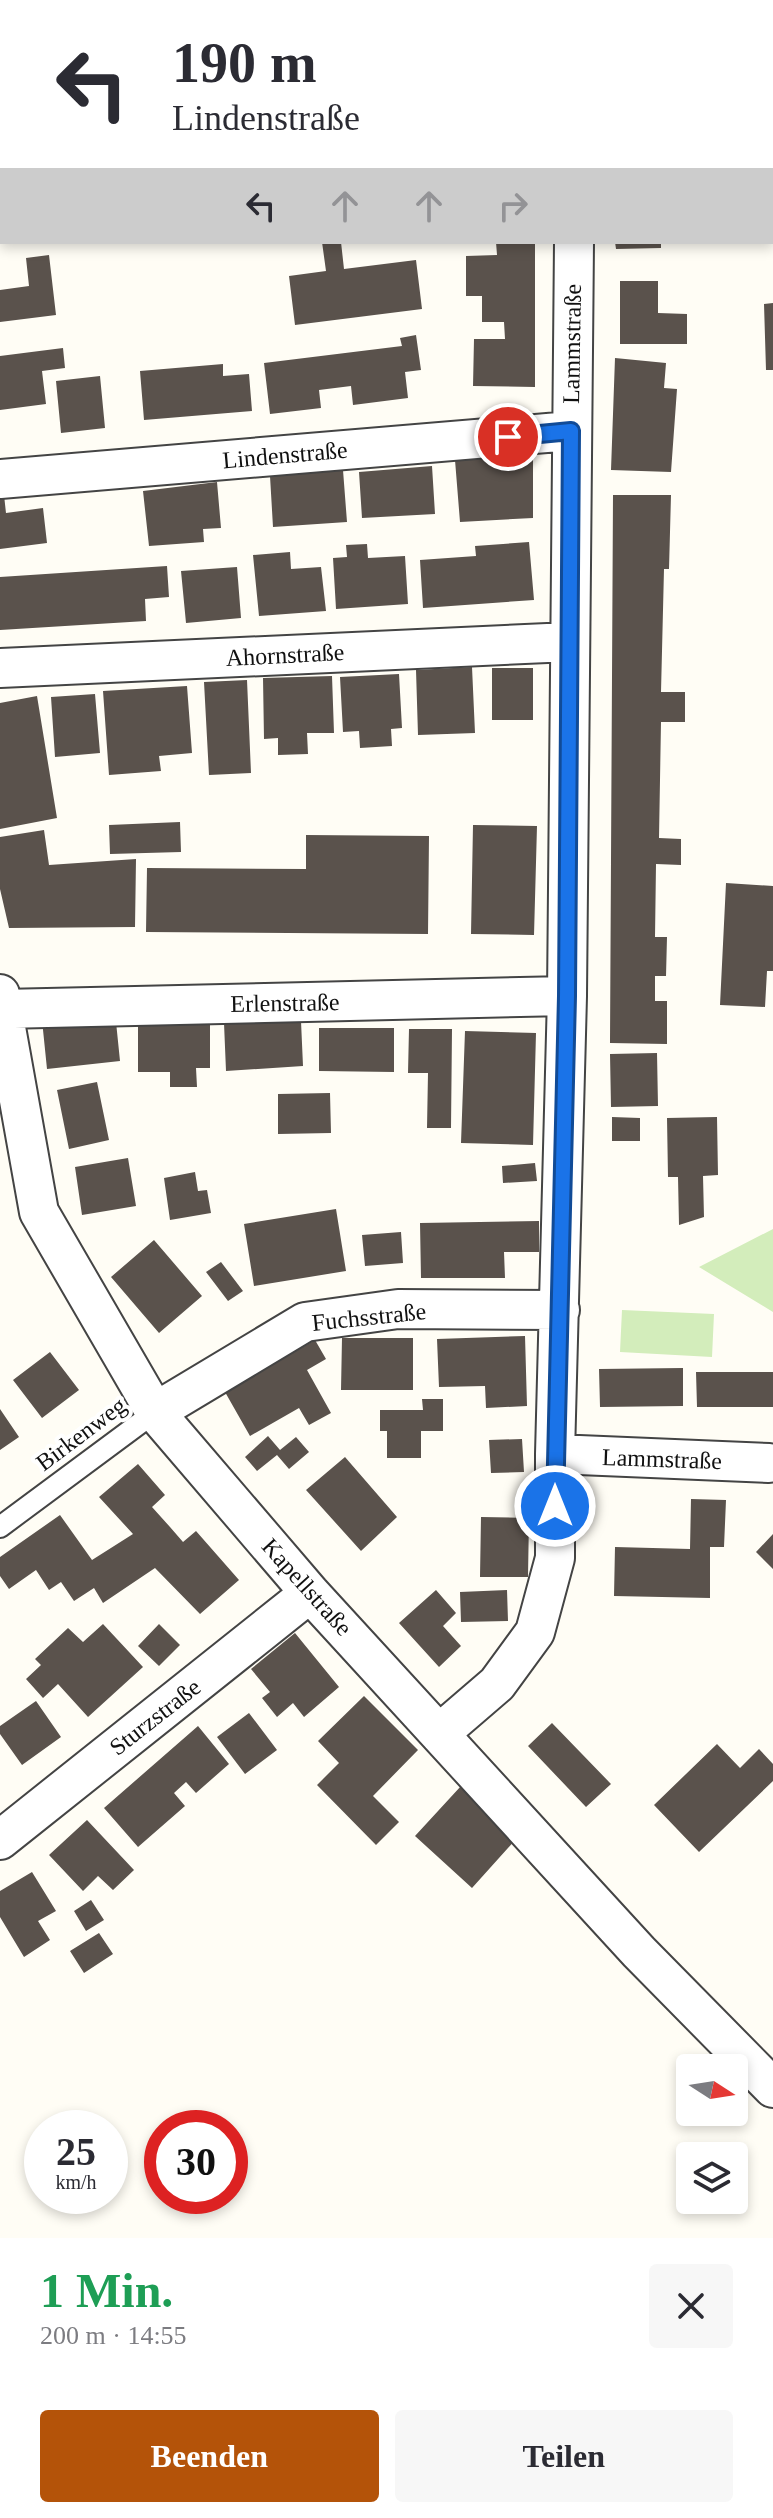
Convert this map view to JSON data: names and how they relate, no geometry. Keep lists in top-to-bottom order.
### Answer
{
  "streets": {
    "street": [
      "Lammstraße",
      "Lindenstraße",
      "Ahornstraße",
      "Erlenstraße",
      "Fuchsstraße",
      "Kapellstraße",
      "Sturzstraße"
    ],
    "lane": ["Birkenweg"]
  },
  "crossings": [
    ["Lammstraße", "Lindenstraße"],
    ["Lammstraße", "Ahornstraße"],
    ["Lammstraße", "Erlenstraße"],
    ["Lammstraße", "Fuchsstraße"],
    ["Lammstraße", "Kapellstraße"],
    ["Erlenstraße", "Kapellstraße"],
    ["Fuchsstraße", "Birkenweg"],
    ["Fuchsstraße", "Kapellstraße"],
    ["Birkenweg", "Kapellstraße"],
    ["Kapellstraße", "Sturzstraße"]
  ],
  "north": "right",
  "page": {
    "turn": ["190 m", "Lindenstraße"],
    "speed": "25 km/h",
    "limit": "30",
    "heading": ["1 Min.", "200 m · 14:55"],
    "buttons": ["Beenden", "Teilen"]
  }
}
